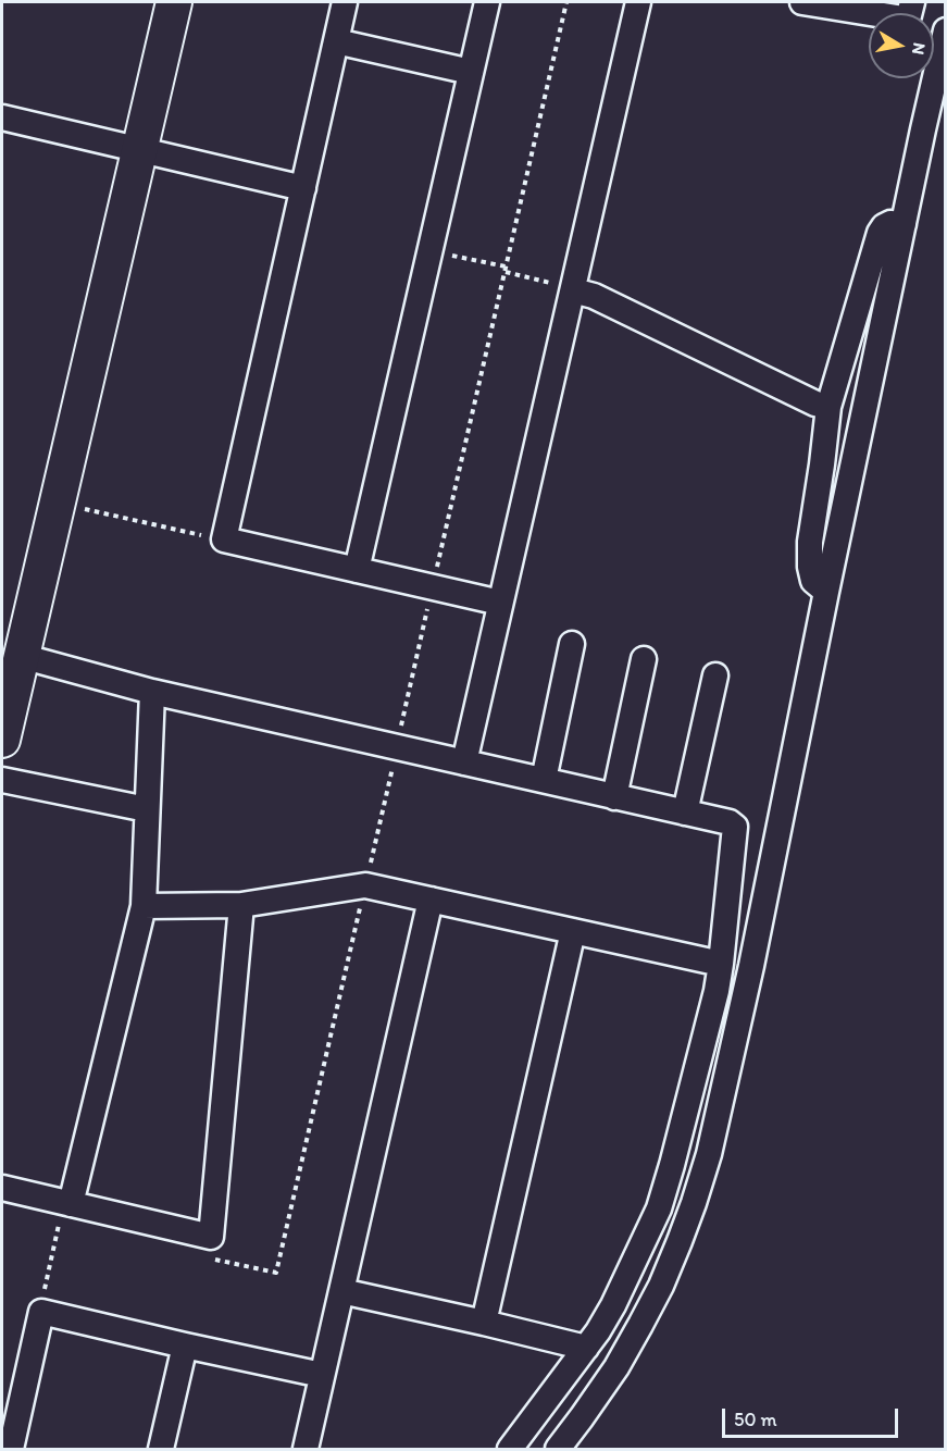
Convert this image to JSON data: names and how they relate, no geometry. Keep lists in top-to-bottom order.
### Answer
{
  "scale_bar": "50 m",
  "north": "right"
}
